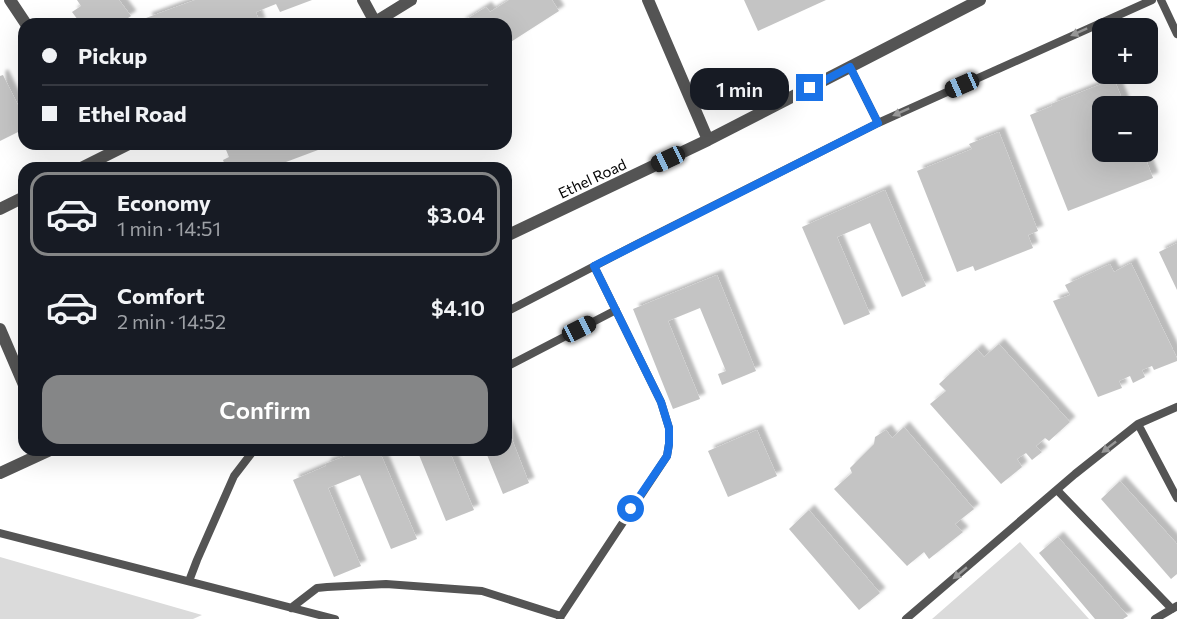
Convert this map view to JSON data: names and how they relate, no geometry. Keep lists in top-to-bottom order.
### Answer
{
  "streets": {
    "street": ["Ethel Road"]
  },
  "page": {
    "map_buttons": ["+", "−"],
    "banner": ["Pickup", "Ethel Road"],
    "bubble": "1 min",
    "list": [
      {
        "name": "Economy",
        "note": "1 min · 14:51",
        "value": "$3.04"
      },
      {
        "name": "Comfort",
        "note": "2 min · 14:52",
        "value": "$4.10"
      }
    ],
    "buttons": "Confirm"
  }
}
